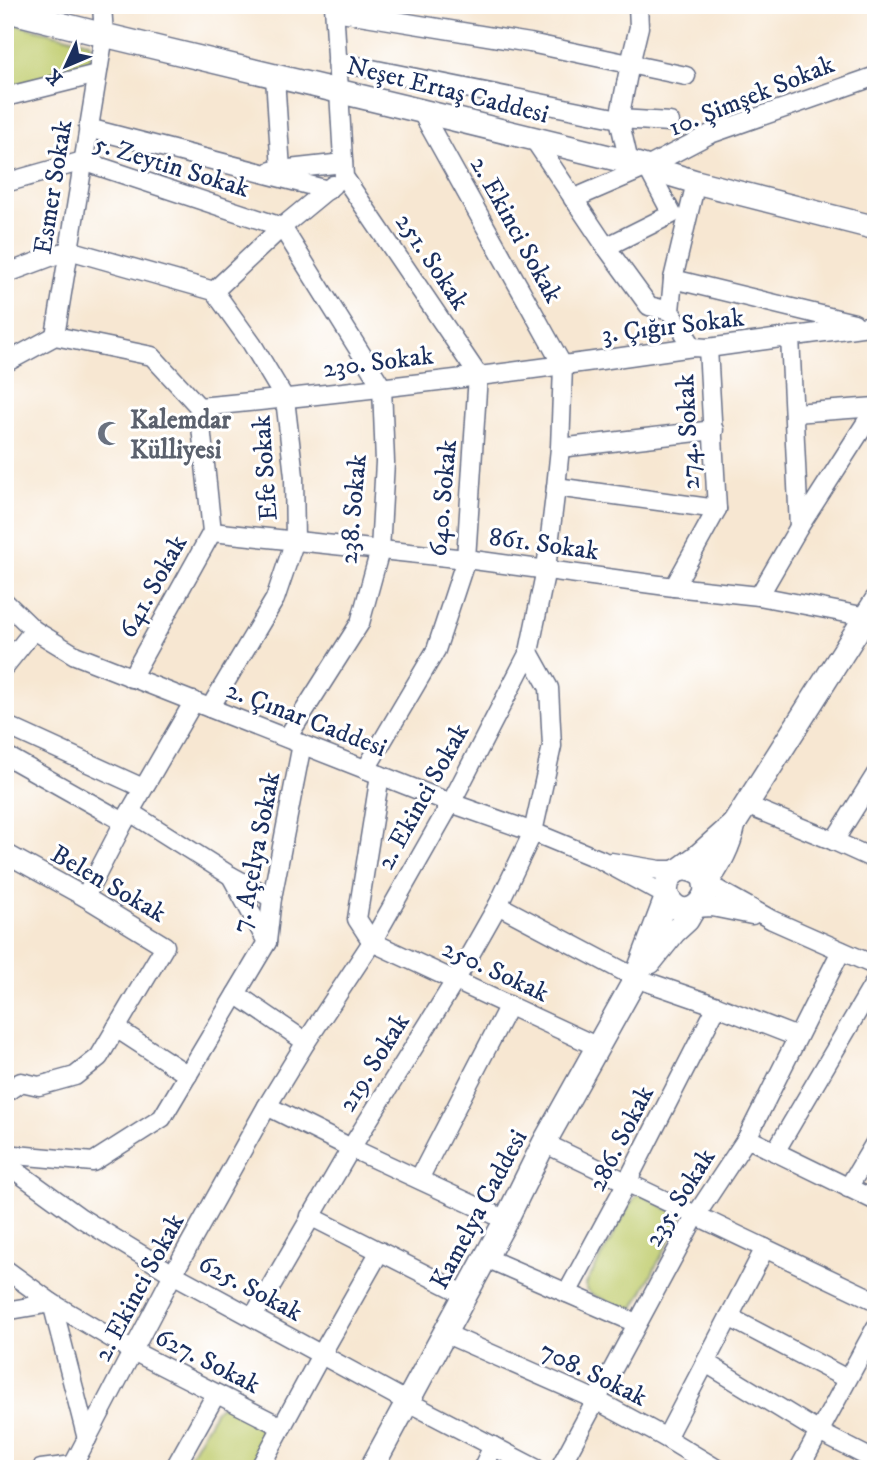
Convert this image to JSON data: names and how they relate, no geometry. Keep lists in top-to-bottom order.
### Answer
{
  "streets": {
    "main road": ["Neşet Ertaş Caddesi", "Kamelya Caddesi"],
    "street": [
      "10. Şimşek Sokak",
      "5. Zeytin Sokak",
      "Esmer Sokak",
      "2. Ekinci Sokak",
      "251. Sokak",
      "3. Çığır Sokak",
      "230. Sokak",
      "274. Sokak",
      "Efe Sokak",
      "640. Sokak",
      "238. Sokak",
      "861. Sokak",
      "641. Sokak",
      "2. Çınar Caddesi",
      "7. Açelya Sokak",
      "Belen Sokak",
      "250. Sokak",
      "219. Sokak",
      "286. Sokak",
      "235. Sokak",
      "625. Sokak",
      "627. Sokak",
      "708. Sokak"
    ]
  },
  "crossings": [
    ["Neşet Ertaş Caddesi", "10. Şimşek Sokak"],
    ["Neşet Ertaş Caddesi", "Esmer Sokak"],
    ["Neşet Ertaş Caddesi", "2. Ekinci Sokak"],
    ["5. Zeytin Sokak", "Esmer Sokak"],
    ["2. Ekinci Sokak", "3. Çığır Sokak"],
    ["2. Ekinci Sokak", "230. Sokak"],
    ["2. Ekinci Sokak", "861. Sokak"],
    ["2. Ekinci Sokak", "2. Çınar Caddesi"],
    ["2. Ekinci Sokak", "250. Sokak"],
    ["2. Ekinci Sokak", "219. Sokak"],
    ["2. Ekinci Sokak", "625. Sokak"],
    ["2. Ekinci Sokak", "627. Sokak"],
    ["251. Sokak", "230. Sokak"],
    ["251. Sokak", "640. Sokak"],
    ["3. Çığır Sokak", "230. Sokak"],
    ["3. Çığır Sokak", "274. Sokak"],
    ["230. Sokak", "Efe Sokak"],
    ["230. Sokak", "640. Sokak"],
    ["230. Sokak", "238. Sokak"],
    ["230. Sokak", "641. Sokak"],
    ["274. Sokak", "861. Sokak"],
    ["Efe Sokak", "861. Sokak"],
    ["Efe Sokak", "2. Çınar Caddesi"],
    ["Efe Sokak", "Belen Sokak"],
    ["640. Sokak", "861. Sokak"],
    ["640. Sokak", "2. Çınar Caddesi"],
    ["238. Sokak", "861. Sokak"],
    ["238. Sokak", "2. Çınar Caddesi"],
    ["238. Sokak", "7. Açelya Sokak"],
    ["861. Sokak", "641. Sokak"],
    ["641. Sokak", "2. Çınar Caddesi"],
    ["2. Çınar Caddesi", "7. Açelya Sokak"],
    ["2. Çınar Caddesi", "219. Sokak"],
    ["250. Sokak", "219. Sokak"],
    ["250. Sokak", "Kamelya Caddesi"],
    ["219. Sokak", "625. Sokak"],
    ["235. Sokak", "708. Sokak"],
    ["Kamelya Caddesi", "625. Sokak"],
    ["Kamelya Caddesi", "708. Sokak"]
  ],
  "places": {
    "mosque": ["Kalemdar Külliyesi"]
  },
  "north": "bottom left"
}
